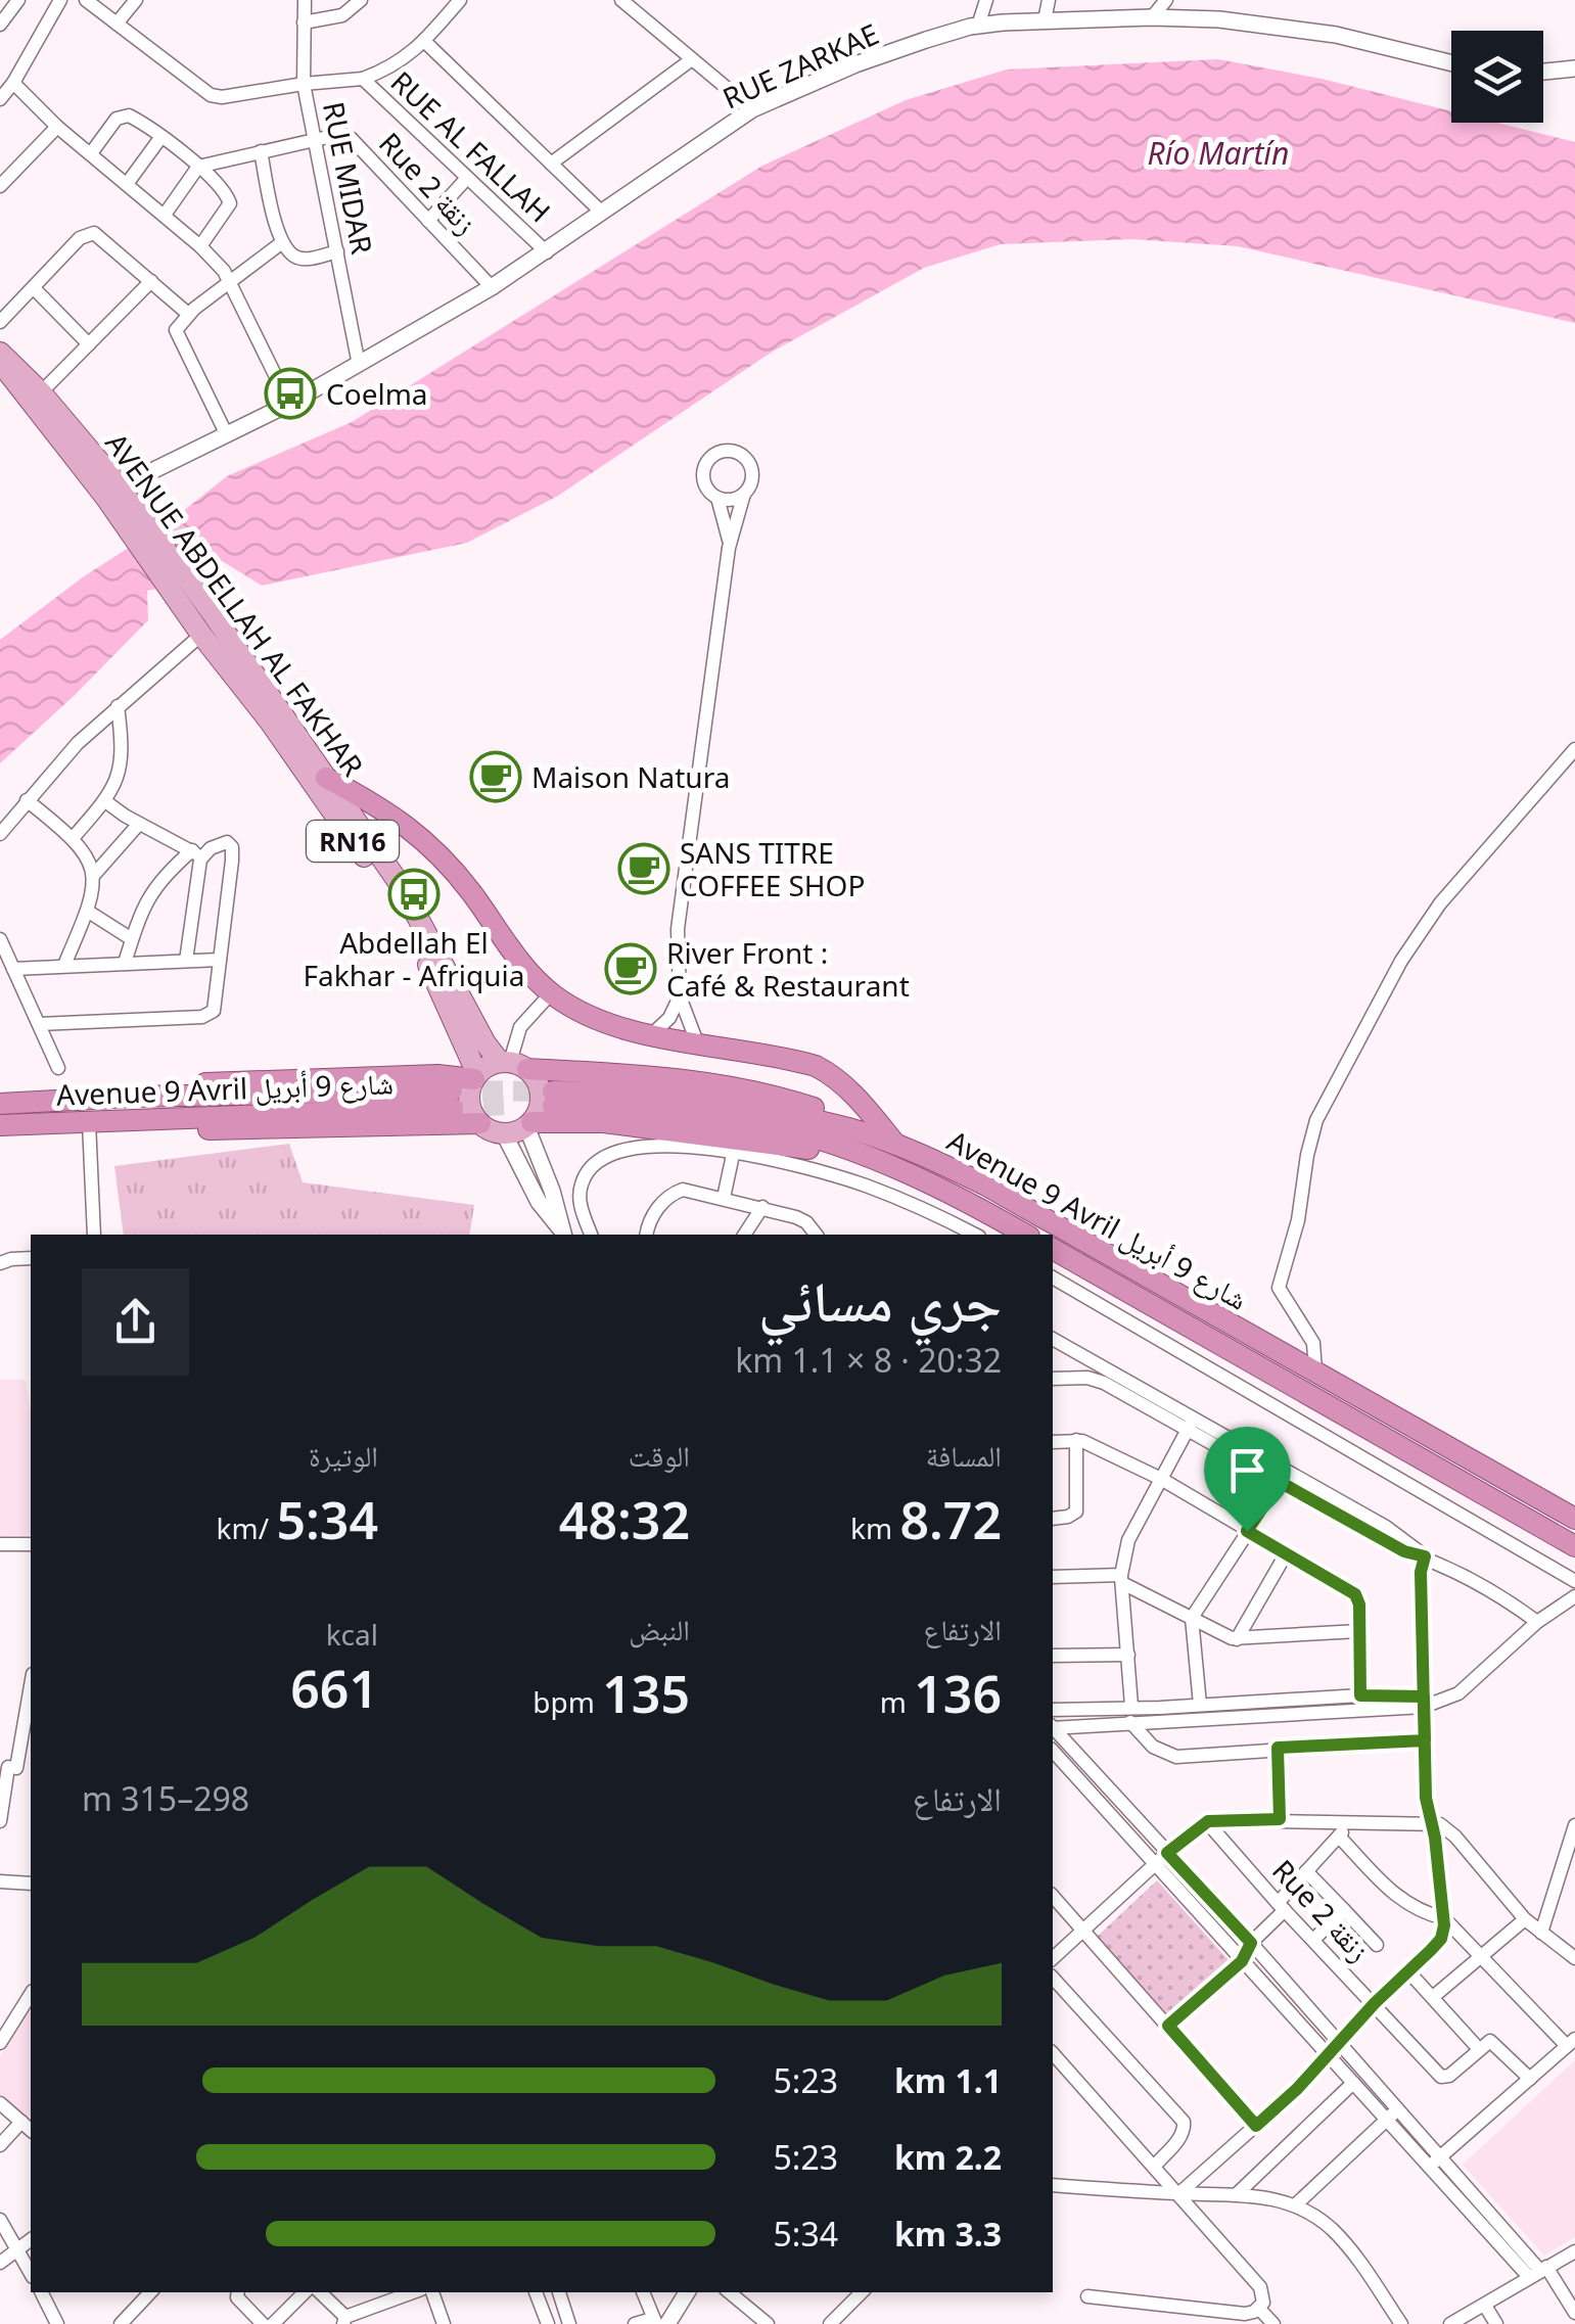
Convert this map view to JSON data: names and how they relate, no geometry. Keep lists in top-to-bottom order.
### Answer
{
  "streets": {
    "highway": ["Avenue 9 Avril شارع 9 أبريل"],
    "main road": ["AVENUE ABDELLAH AL FAKHAR", "RN16"],
    "street": [
      "RUE ZARKAE",
      "RUE AL FALLAH",
      "RUE MIDAR",
      "Rue 2 زنقة"
    ]
  },
  "crossings": [
    ["RUE ZARKAE", "RUE AL FALLAH"],
    ["RUE ZARKAE", "RUE MIDAR"],
    ["RUE ZARKAE", "Rue 2 زنقة"],
    ["RUE ZARKAE", "AVENUE ABDELLAH AL FAKHAR"],
    ["RUE AL FALLAH", "RUE MIDAR"],
    ["RUE MIDAR", "Rue 2 زنقة"],
    ["AVENUE ABDELLAH AL FAKHAR", "RN16"]
  ],
  "water": ["Río Martín"],
  "places": {
    "bus stop": ["Coelma", "Abdellah El Fakhar - Afriquia"],
    "cafe": ["Maison Natura", "SANS TITRE COFFEE SHOP", "River Front : Café & Restaurant"]
  },
  "page": {
    "heading": ["جري مسائي", "20:32 · 8 × 1.1 km"],
    "stats": [
      ["المسافة", "8.72 km"],
      ["الوقت", "48:32"],
      ["الوتيرة", "5:34 /km"],
      ["الارتفاع", "136 m"],
      ["النبض", "135 bpm"],
      ["kcal", "661"]
    ],
    "chart": ["الارتفاع", "298–315 m"],
    "list": [
      {
        "name": "1.1 km",
        "note": "5:23"
      },
      {
        "name": "2.2 km",
        "note": "5:23"
      },
      {
        "name": "3.3 km",
        "note": "5:34"
      }
    ]
  }
}
